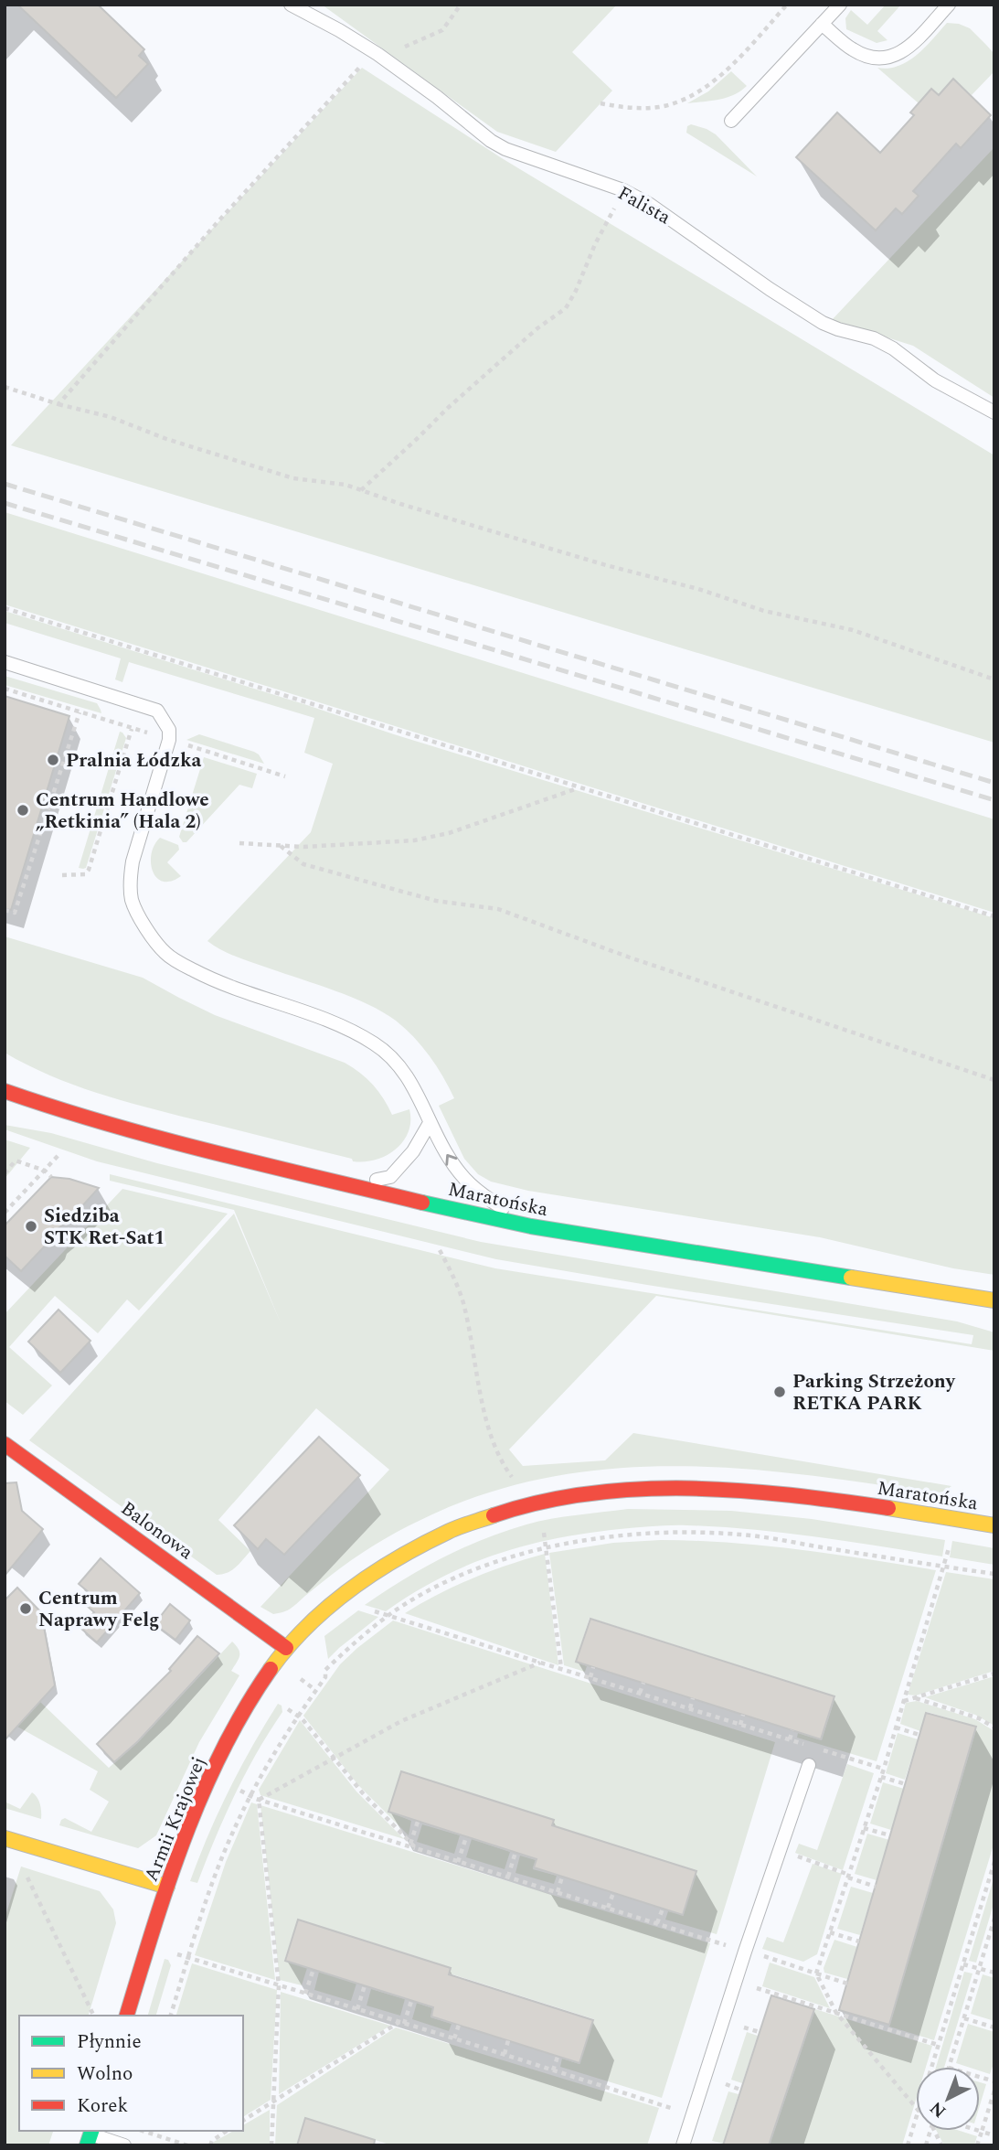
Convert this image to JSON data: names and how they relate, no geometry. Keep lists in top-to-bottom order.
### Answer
{
  "streets": {
    "street": ["Maratońska", "Balonowa", "Armii Krajowej"],
    "lane": ["Falista"]
  },
  "crossings": [
    ["Maratońska", "Balonowa"],
    ["Maratońska", "Armii Krajowej"],
    ["Balonowa", "Armii Krajowej"]
  ],
  "places": [
    "Pralnia Łódzka",
    "Centrum Handlowe „Retkinia” (Hala 2)",
    "Siedziba STK Ret-Sat1",
    "Parking Strzeżony RETKA PARK",
    "Centrum Naprawy Felg"
  ],
  "legend": ["Płynnie", "Wolno", "Korek"],
  "north": "bottom left"
}
